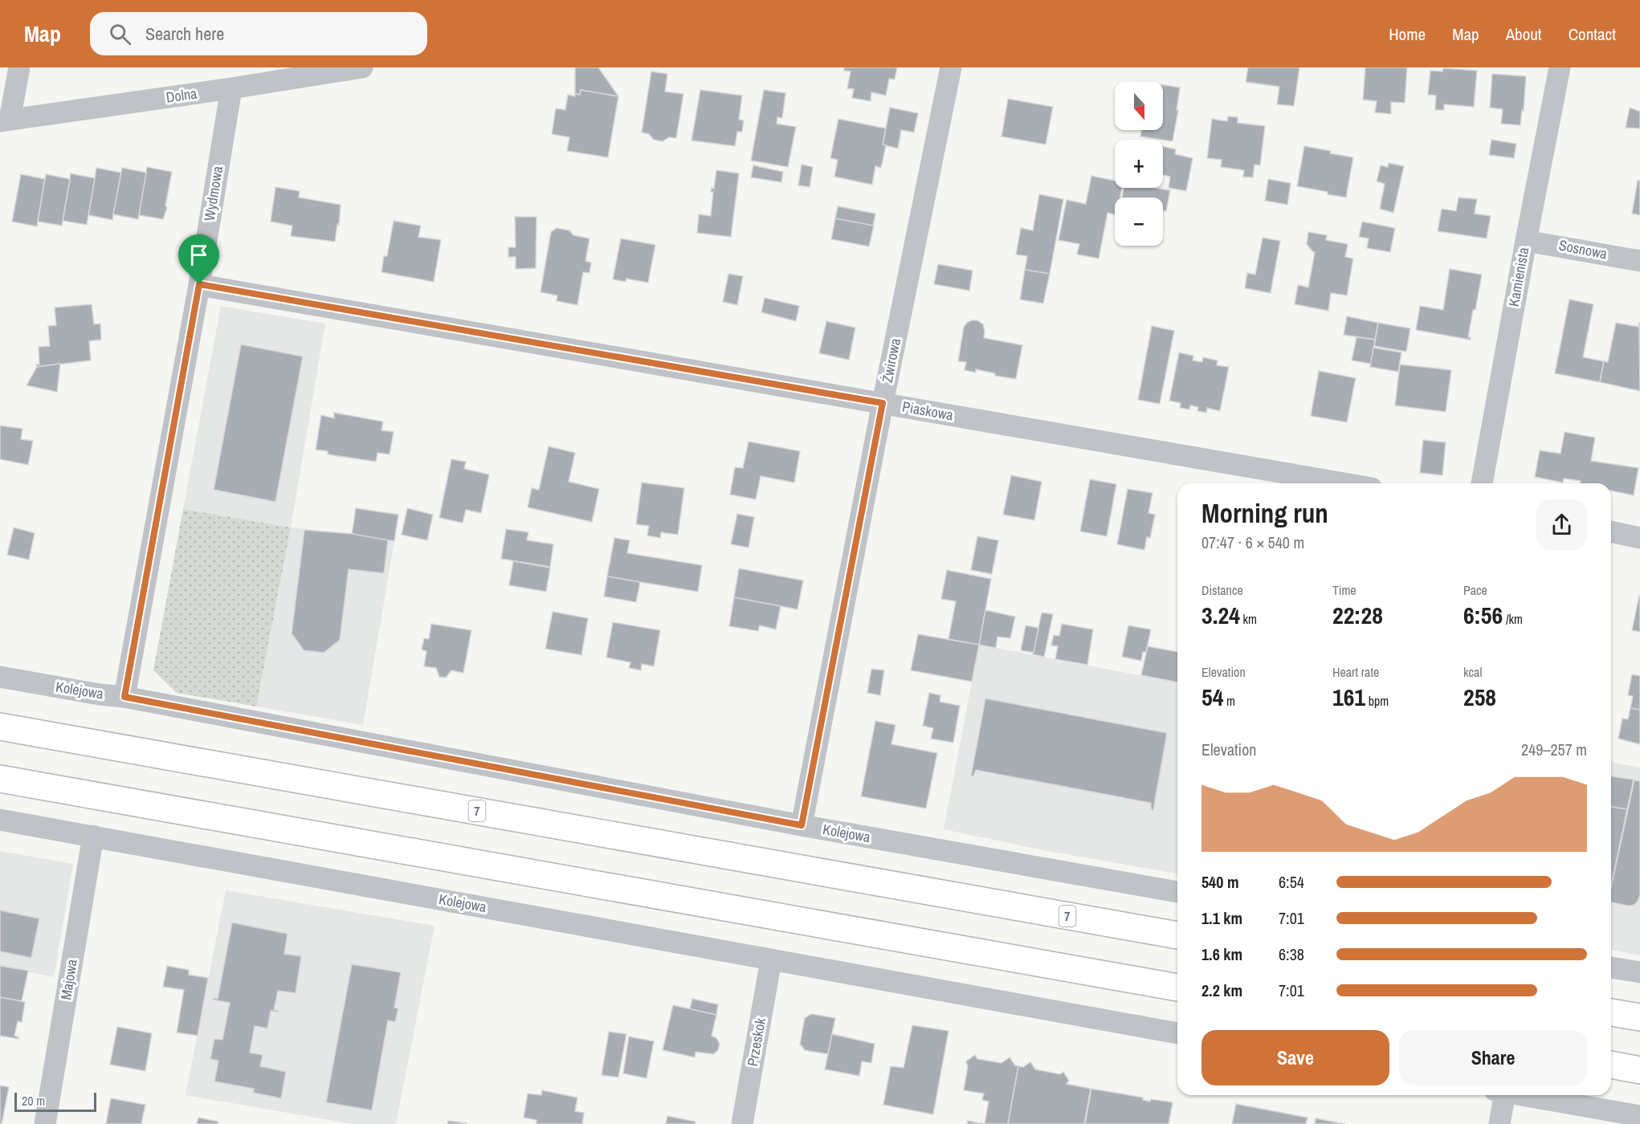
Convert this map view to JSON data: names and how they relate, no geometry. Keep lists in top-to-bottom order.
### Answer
{
  "streets": {
    "highway": ["7"],
    "street": [
      "Dolna",
      "Wydmowa",
      "Sosnowa",
      "Kamienista",
      "Żwirowa",
      "Piaskowa",
      "Kolejowa",
      "Majowa",
      "Przeskok"
    ]
  },
  "crossings": [
    ["Dolna", "Wydmowa"],
    ["Wydmowa", "Piaskowa"],
    ["Wydmowa", "Kolejowa"],
    ["Sosnowa", "Kamienista"],
    ["Żwirowa", "Piaskowa"],
    ["Żwirowa", "Kolejowa"],
    ["Kolejowa", "Majowa"],
    ["Kolejowa", "Przeskok"]
  ],
  "scale_bar": "20 m",
  "north": "bottom",
  "page": {
    "header": "Map",
    "search": "Search here",
    "nav": [
      "Home",
      "Map",
      "About",
      "Contact"
    ],
    "map_buttons": ["+", "−"],
    "heading": ["Morning run", "07:47 · 6 × 540 m"],
    "stats": [
      ["Distance", "3.24 km"],
      ["Time", "22:28"],
      ["Pace", "6:56 /km"],
      ["Elevation", "54 m"],
      ["Heart rate", "161 bpm"],
      ["kcal", "258"]
    ],
    "chart": ["Elevation", "249–257 m"],
    "list": [
      {
        "name": "540 m",
        "note": "6:54"
      },
      {
        "name": "1.1 km",
        "note": "7:01"
      },
      {
        "name": "1.6 km",
        "note": "6:38"
      },
      {
        "name": "2.2 km",
        "note": "7:01"
      }
    ],
    "buttons": ["Save", "Share"],
    "scale": "20 m"
  }
}
